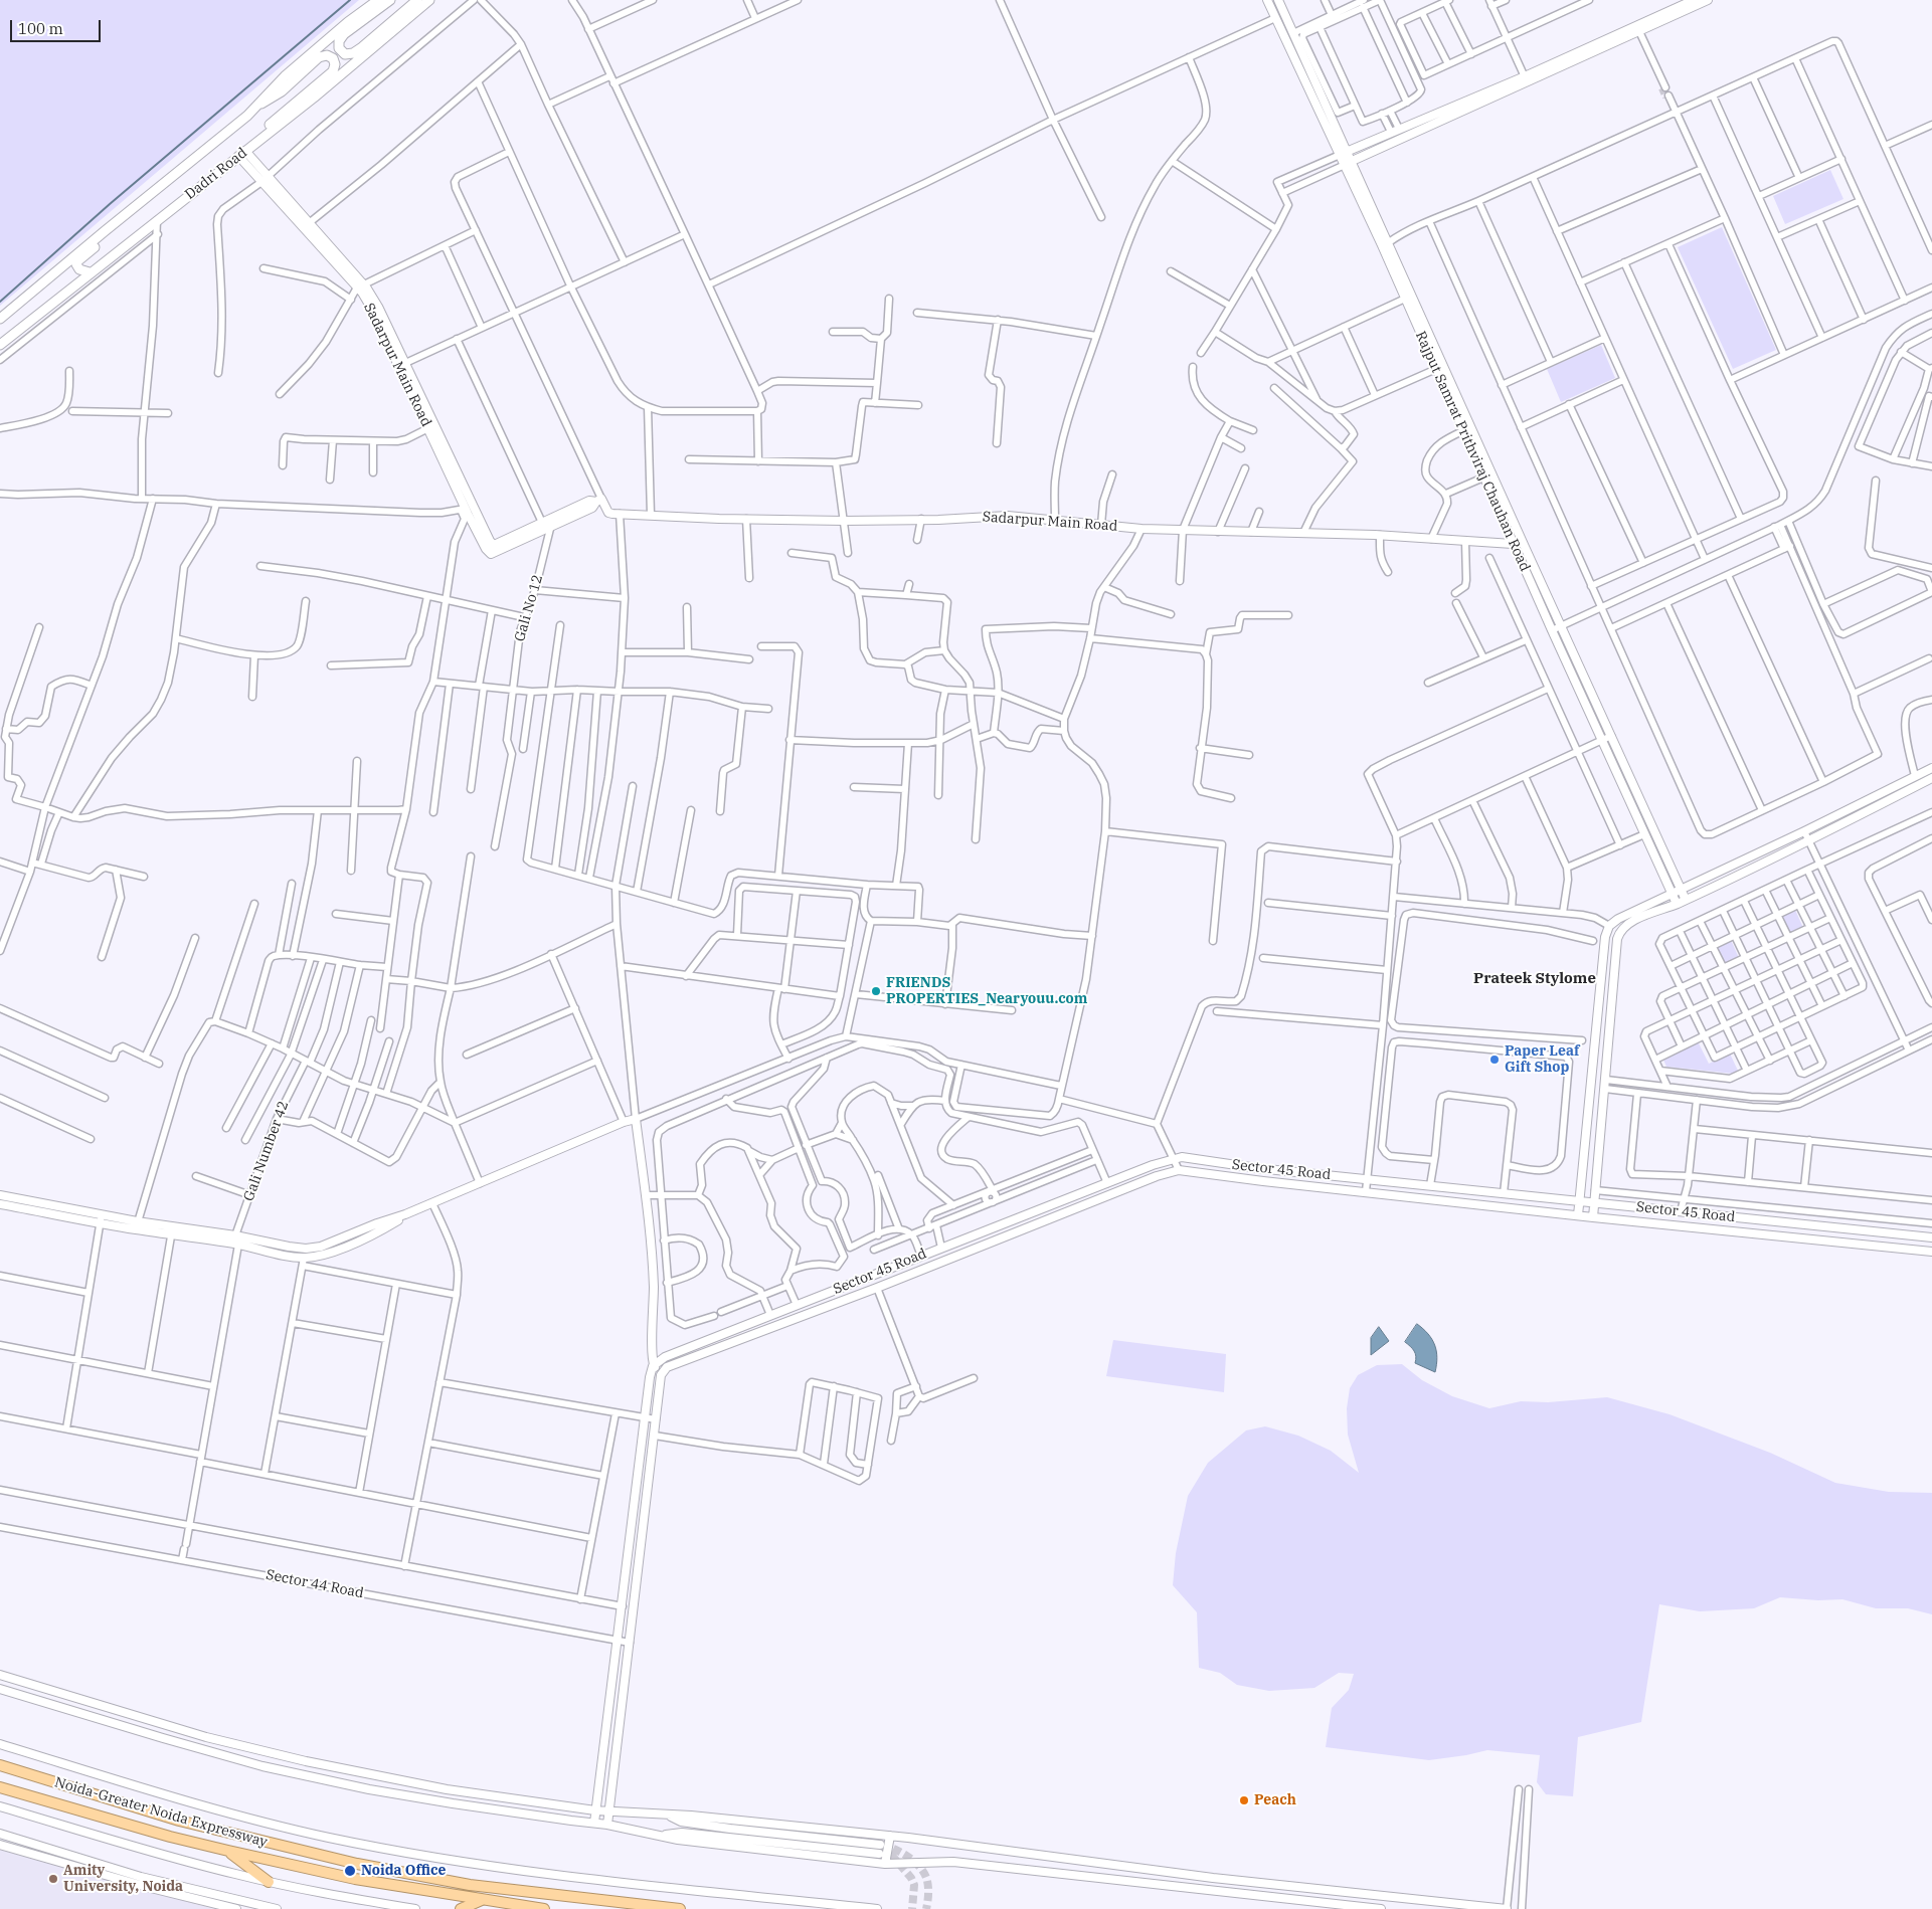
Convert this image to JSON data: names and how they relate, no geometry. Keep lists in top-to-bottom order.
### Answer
{
  "streets": {
    "highway": ["Noida-Greater Noida Expressway"],
    "main road": ["Dadri Road"],
    "street": [
      "Sadarpur Main Road",
      "Rajput Samrat Prithviraj Chauhan Road",
      "Gali No 12",
      "Gali Number 42",
      "Sector 45 Road",
      "Sector 44 Road"
    ]
  },
  "crossings": [
    ["Dadri Road", "Sadarpur Main Road"],
    ["Sadarpur Main Road", "Rajput Samrat Prithviraj Chauhan Road"],
    ["Sadarpur Main Road", "Gali No 12"],
    ["Gali Number 42", "Sector 44 Road"]
  ],
  "districts": ["Prateek Stylome"],
  "places": [
    "FRIENDS PROPERTIES_Nearyouu.com",
    "Paper Leaf Gift Shop",
    "Peach",
    "Noida Office",
    "Amity University, Noida"
  ],
  "scale_bar": "100 m"
}
